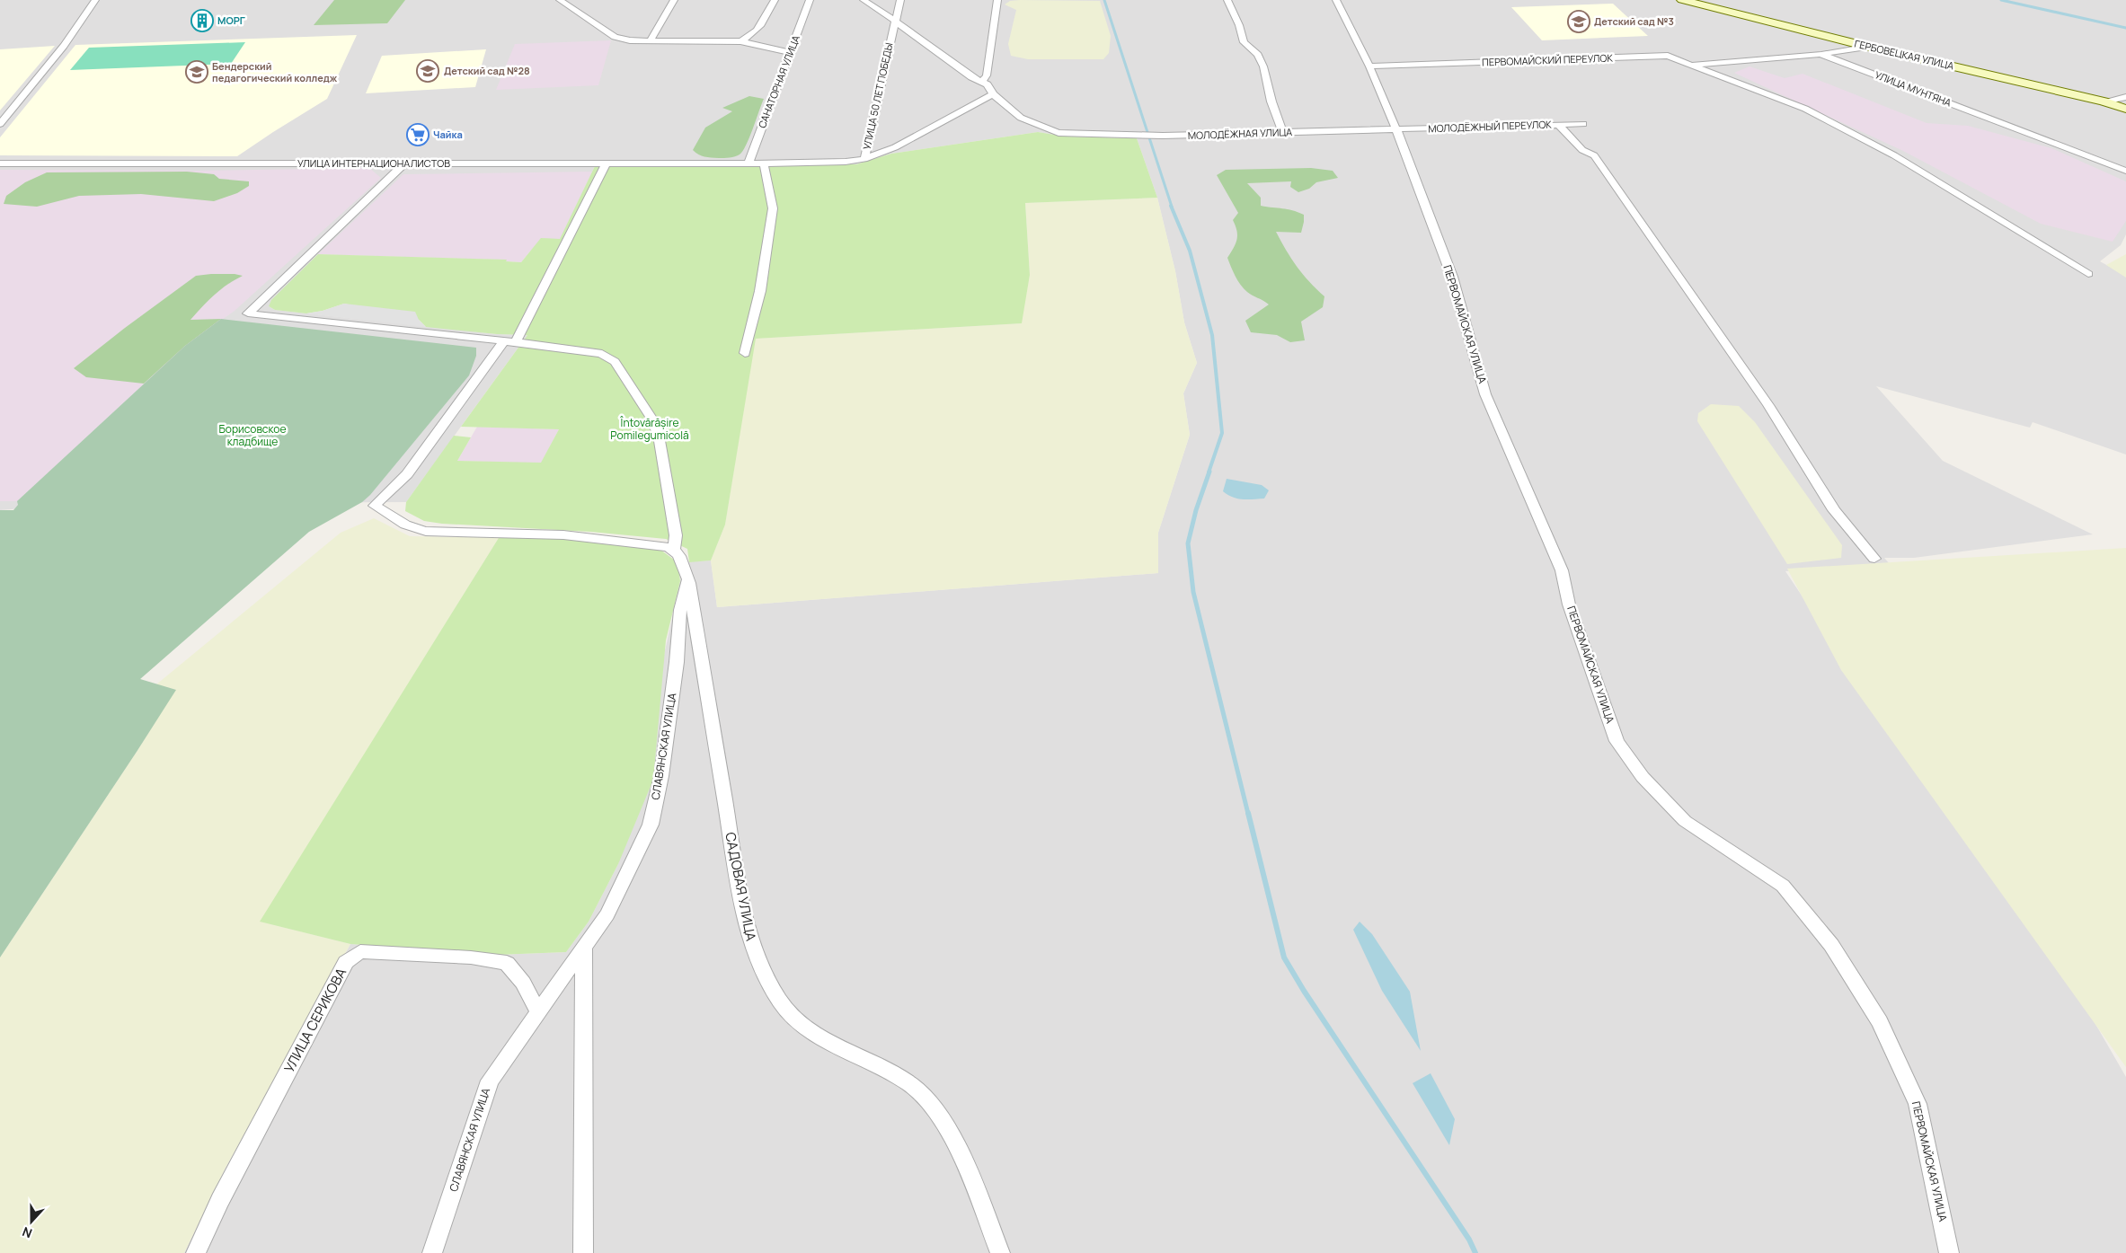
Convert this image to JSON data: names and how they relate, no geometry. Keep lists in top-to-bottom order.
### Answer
{
  "streets": {
    "street": [
      "ГЕРБОВЕЦКАЯ УЛИЦА",
      "ПЕРВОМАЙСКИЙ ПЕРЕУЛОК",
      "САНАТОРНАЯ УЛИЦА",
      "УЛИЦА МУНТЯНА",
      "УЛИЦА 50 ЛЕТ ПОБЕДЫ",
      "МОЛОДЁЖНЫЙ ПЕРЕУЛОК",
      "МОЛОДЁЖНАЯ УЛИЦА",
      "УЛИЦА ИНТЕРНАЦИОНАЛИСТОВ",
      "ПЕРВОМАЙСКАЯ УЛИЦА",
      "СЛАВЯНСКАЯ УЛИЦА",
      "САДОВАЯ УЛИЦА",
      "УЛИЦА СЕРИКОВА"
    ]
  },
  "crossings": [
    ["ПЕРВОМАЙСКИЙ ПЕРЕУЛОК", "УЛИЦА МУНТЯНА"],
    ["ПЕРВОМАЙСКИЙ ПЕРЕУЛОК", "ПЕРВОМАЙСКАЯ УЛИЦА"],
    ["САНАТОРНАЯ УЛИЦА", "УЛИЦА 50 ЛЕТ ПОБЕДЫ"],
    ["САНАТОРНАЯ УЛИЦА", "УЛИЦА ИНТЕРНАЦИОНАЛИСТОВ"],
    ["УЛИЦА 50 ЛЕТ ПОБЕДЫ", "МОЛОДЁЖНАЯ УЛИЦА"],
    ["УЛИЦА 50 ЛЕТ ПОБЕДЫ", "УЛИЦА ИНТЕРНАЦИОНАЛИСТОВ"],
    ["МОЛОДЁЖНЫЙ ПЕРЕУЛОК", "МОЛОДЁЖНАЯ УЛИЦА"],
    ["МОЛОДЁЖНЫЙ ПЕРЕУЛОК", "ПЕРВОМАЙСКАЯ УЛИЦА"],
    ["МОЛОДЁЖНАЯ УЛИЦА", "ПЕРВОМАЙСКАЯ УЛИЦА"],
    ["СЛАВЯНСКАЯ УЛИЦА", "САДОВАЯ УЛИЦА"],
    ["СЛАВЯНСКАЯ УЛИЦА", "УЛИЦА СЕРИКОВА"]
  ],
  "parks": ["Întovărășire Pomilegumicolă", "Борисовское кладбище"],
  "places": {
    "building": ["МОРГ"],
    "school or university": ["Детский сад №3", "Детский сад №28", "Бендерский педагогический колледж"],
    "supermarket": ["Чайка"]
  },
  "north": "bottom"
}
